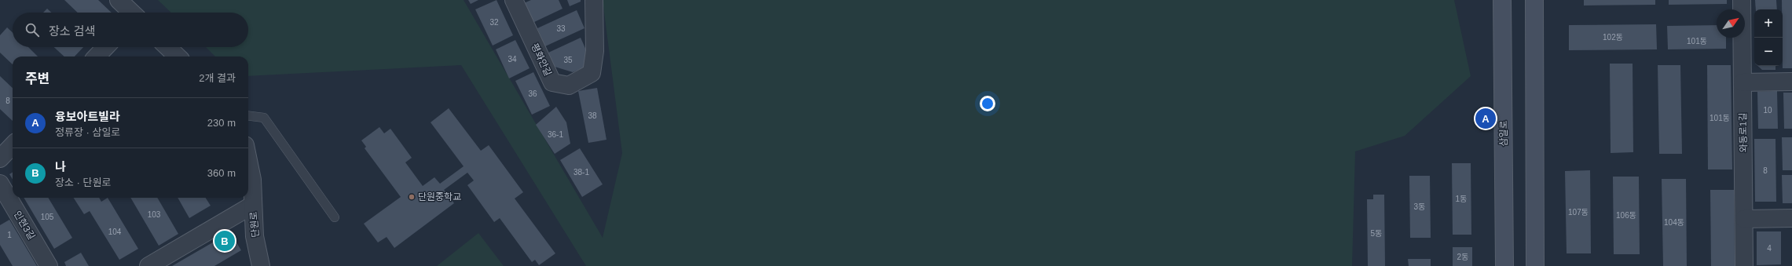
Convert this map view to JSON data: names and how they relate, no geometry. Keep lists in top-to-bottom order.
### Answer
{
  "streets": {
    "main road": ["삼일로"],
    "street": [
      "평화안길",
      "와동로1길",
      "단원로",
      "인현3길"
    ]
  },
  "places": ["단원중학교"],
  "house_numbers": [
    "32",
    "33",
    "102동",
    "101동",
    "34",
    "35",
    "36",
    "8",
    "10",
    "38",
    "101동",
    "36-1",
    "8",
    "38-1",
    "1동",
    "3동",
    "107동",
    "103",
    "106동",
    "105",
    "104동",
    "104",
    "5동",
    "1",
    "4",
    "2동"
  ],
  "north": "top right",
  "page": {
    "map_buttons": ["+", "−"],
    "search": "장소 검색",
    "heading": ["주변", "2개 결과"],
    "list": [
      {
        "mark": "A",
        "name": "융보아트빌라",
        "note": "정류장 · 삼일로",
        "value": "230 m"
      },
      {
        "mark": "B",
        "name": "나",
        "note": "장소 · 단원로",
        "value": "360 m"
      }
    ],
    "pins": ["A", "B"]
  }
}
